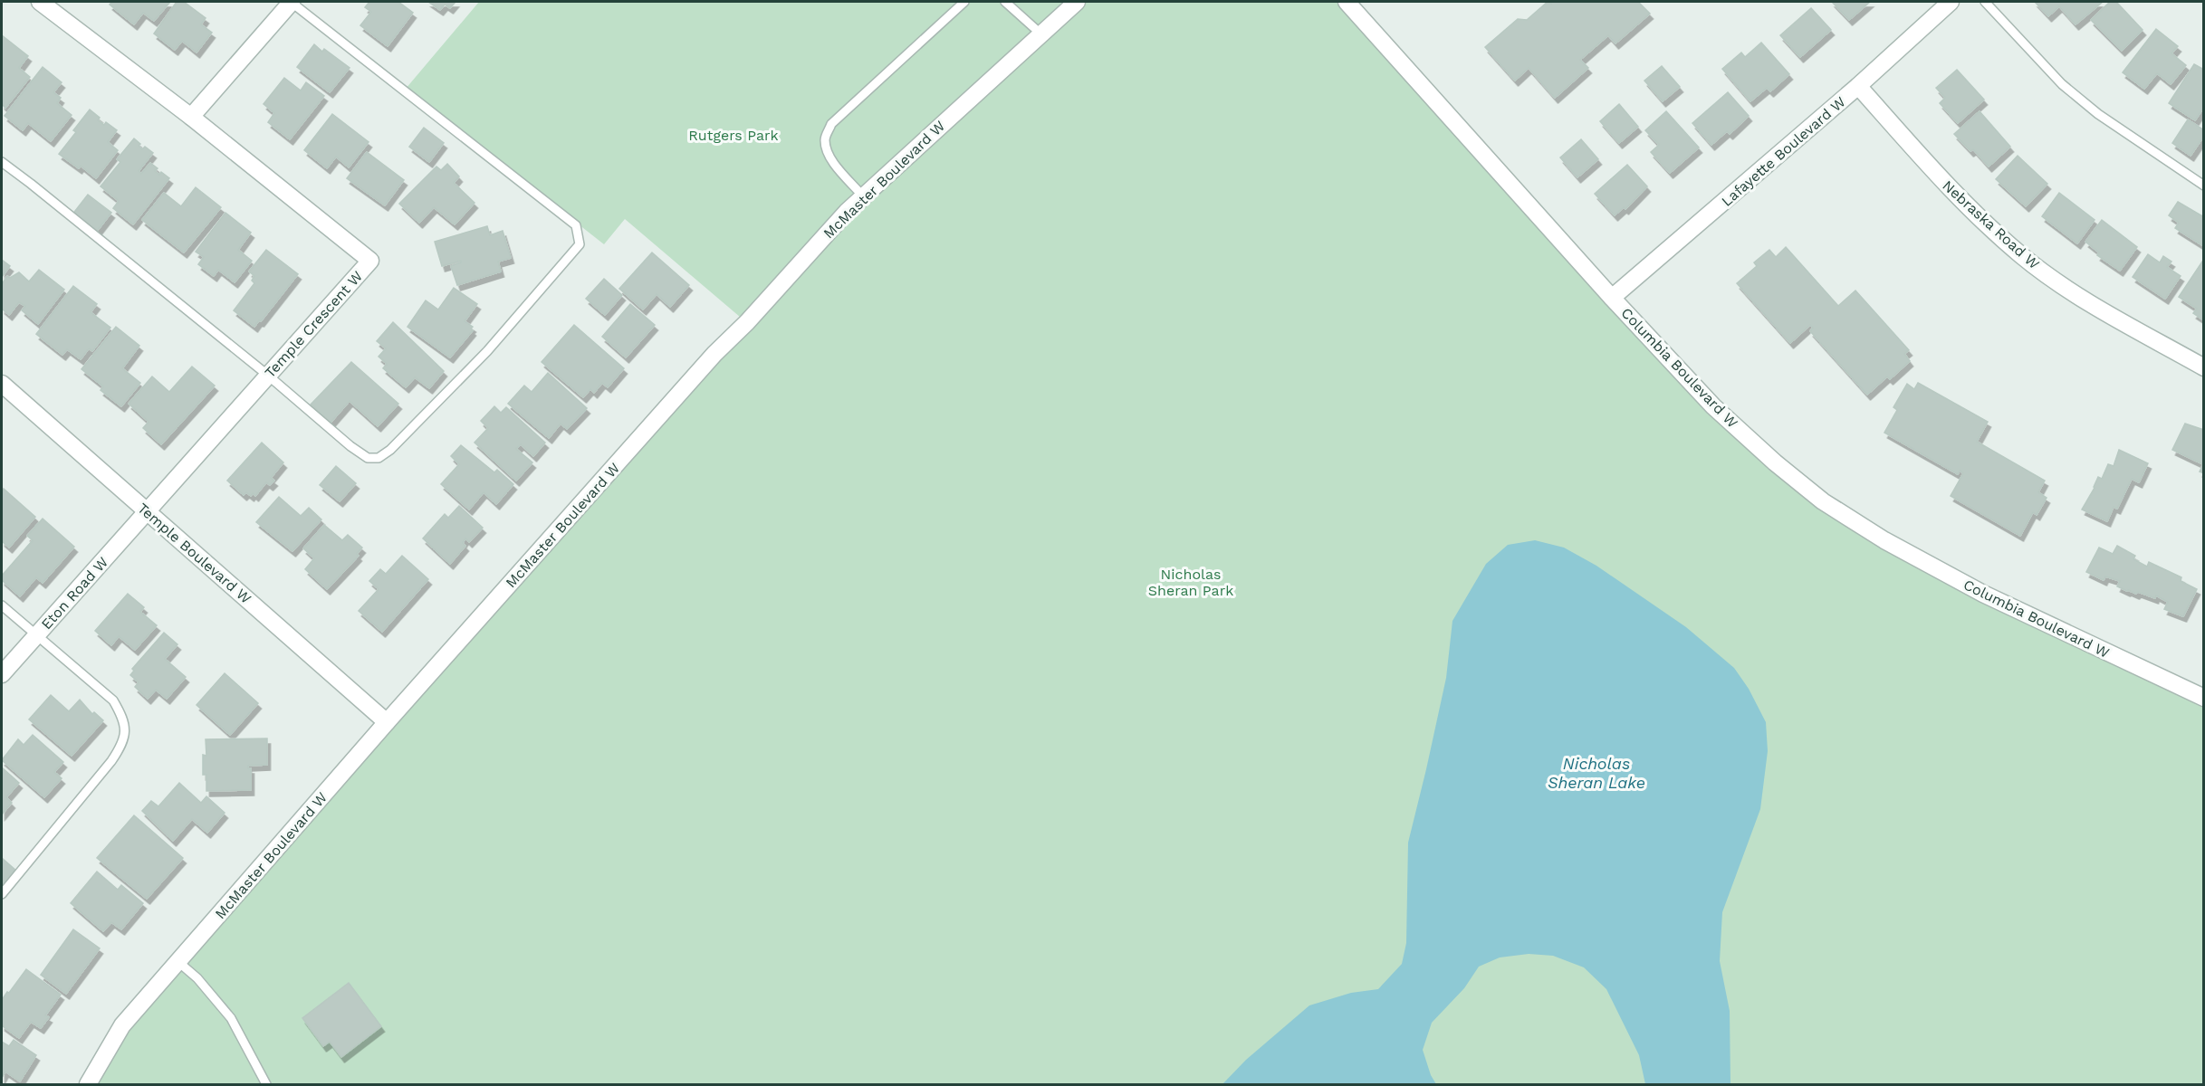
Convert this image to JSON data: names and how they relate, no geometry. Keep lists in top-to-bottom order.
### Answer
{
  "streets": {
    "street": [
      "Lafayette Boulevard W",
      "McMaster Boulevard W",
      "Nebraska Road W",
      "Temple Crescent W",
      "Columbia Boulevard W",
      "Temple Boulevard W",
      "Eton Road W"
    ]
  },
  "crossings": [
    ["Lafayette Boulevard W", "Nebraska Road W"],
    ["Lafayette Boulevard W", "Columbia Boulevard W"],
    ["McMaster Boulevard W", "Temple Boulevard W"],
    ["Temple Crescent W", "Temple Boulevard W"],
    ["Temple Crescent W", "Eton Road W"],
    ["Temple Boulevard W", "Eton Road W"]
  ],
  "water": ["Nicholas Sheran Lake"],
  "parks": ["Rutgers Park", "Nicholas Sheran Park"]
}
